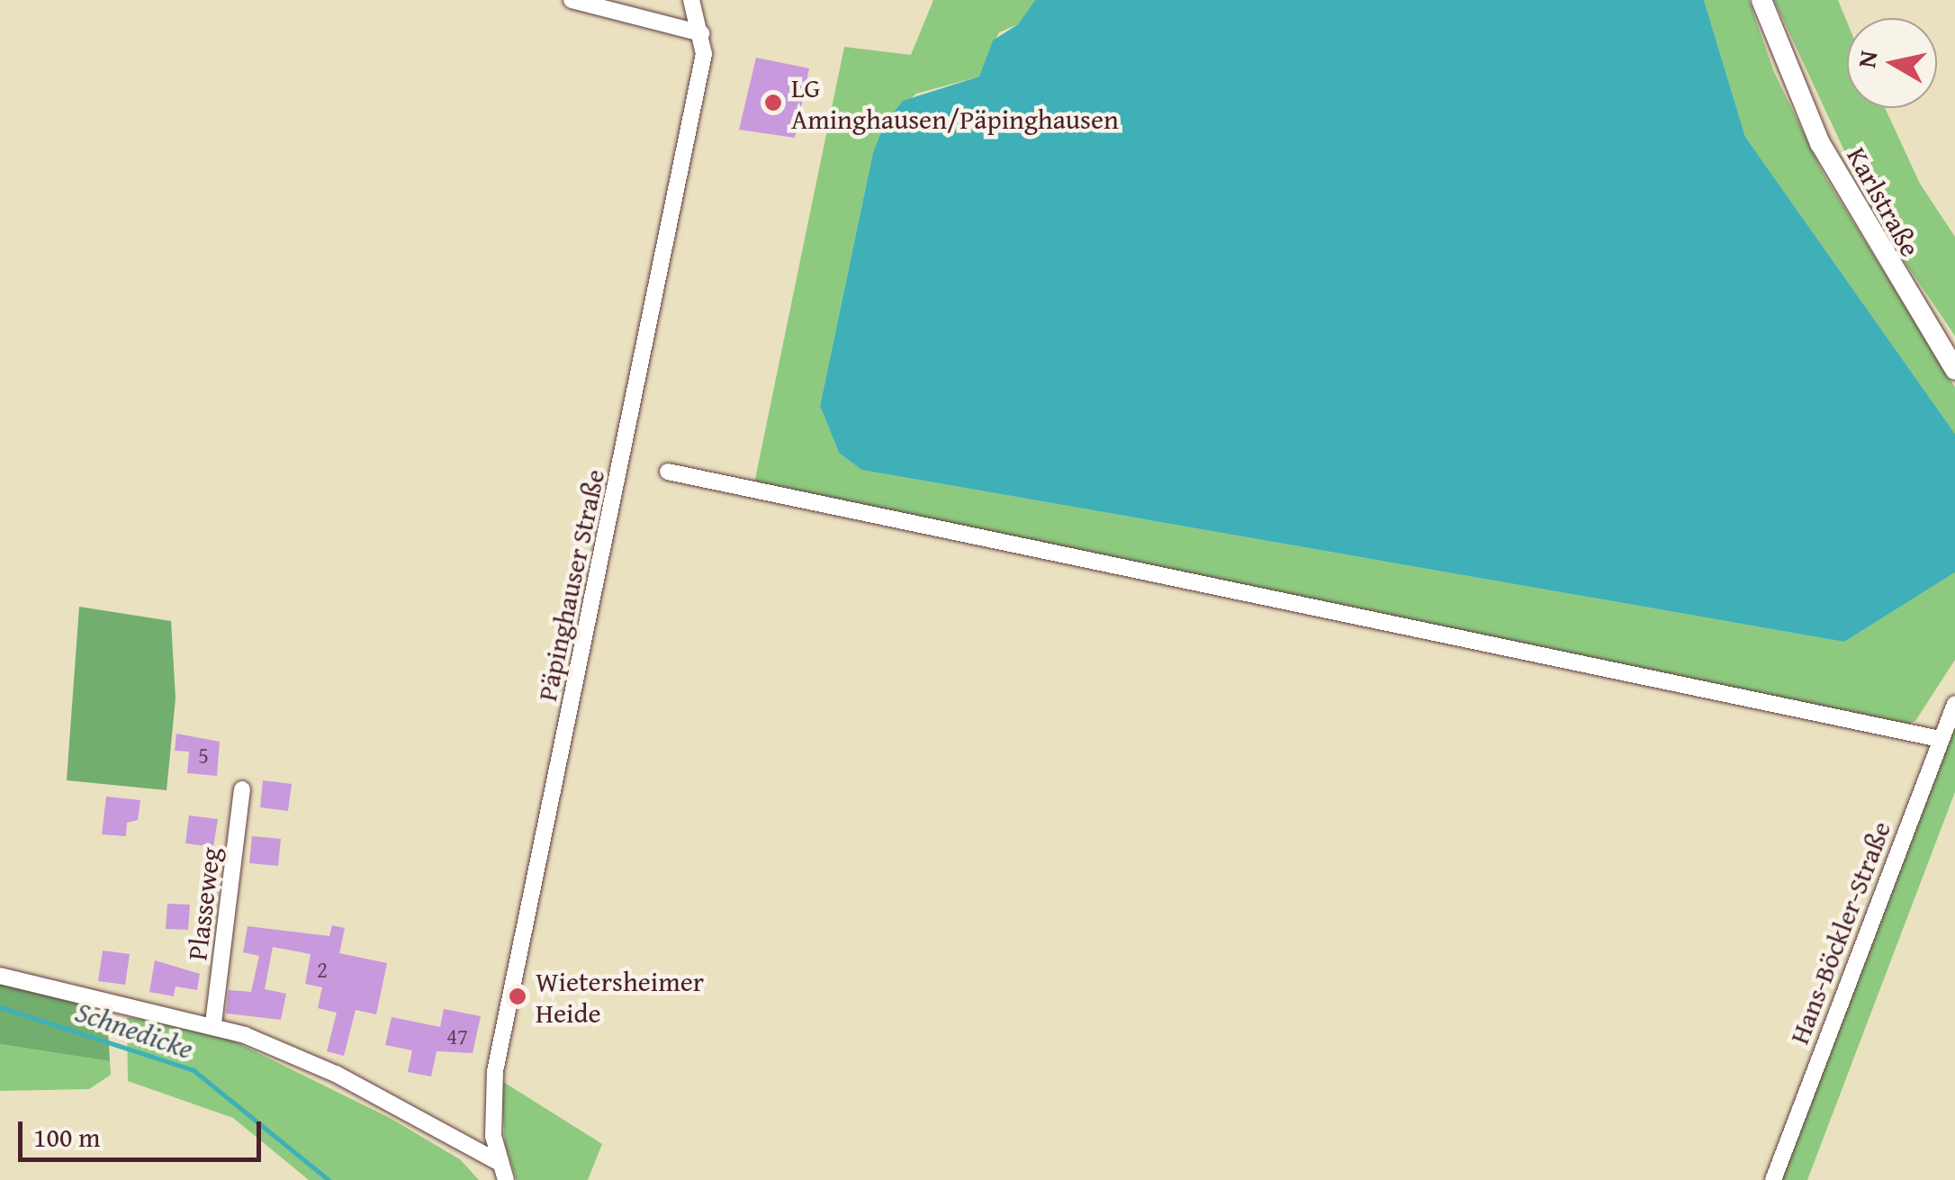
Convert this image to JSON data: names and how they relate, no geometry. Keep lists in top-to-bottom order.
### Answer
{
  "streets": {
    "street": [
      "Karlstraße",
      "Päpinghauser Straße",
      "Plasseweg",
      "Hans-Böckler-Straße"
    ]
  },
  "water": ["Schnedicke"],
  "places": ["LG Aminghausen/Päpinghausen", "Wietersheimer Heide"],
  "house_numbers": ["5", "2", "47"],
  "scale_bar": "100 m",
  "north": "left"
}
